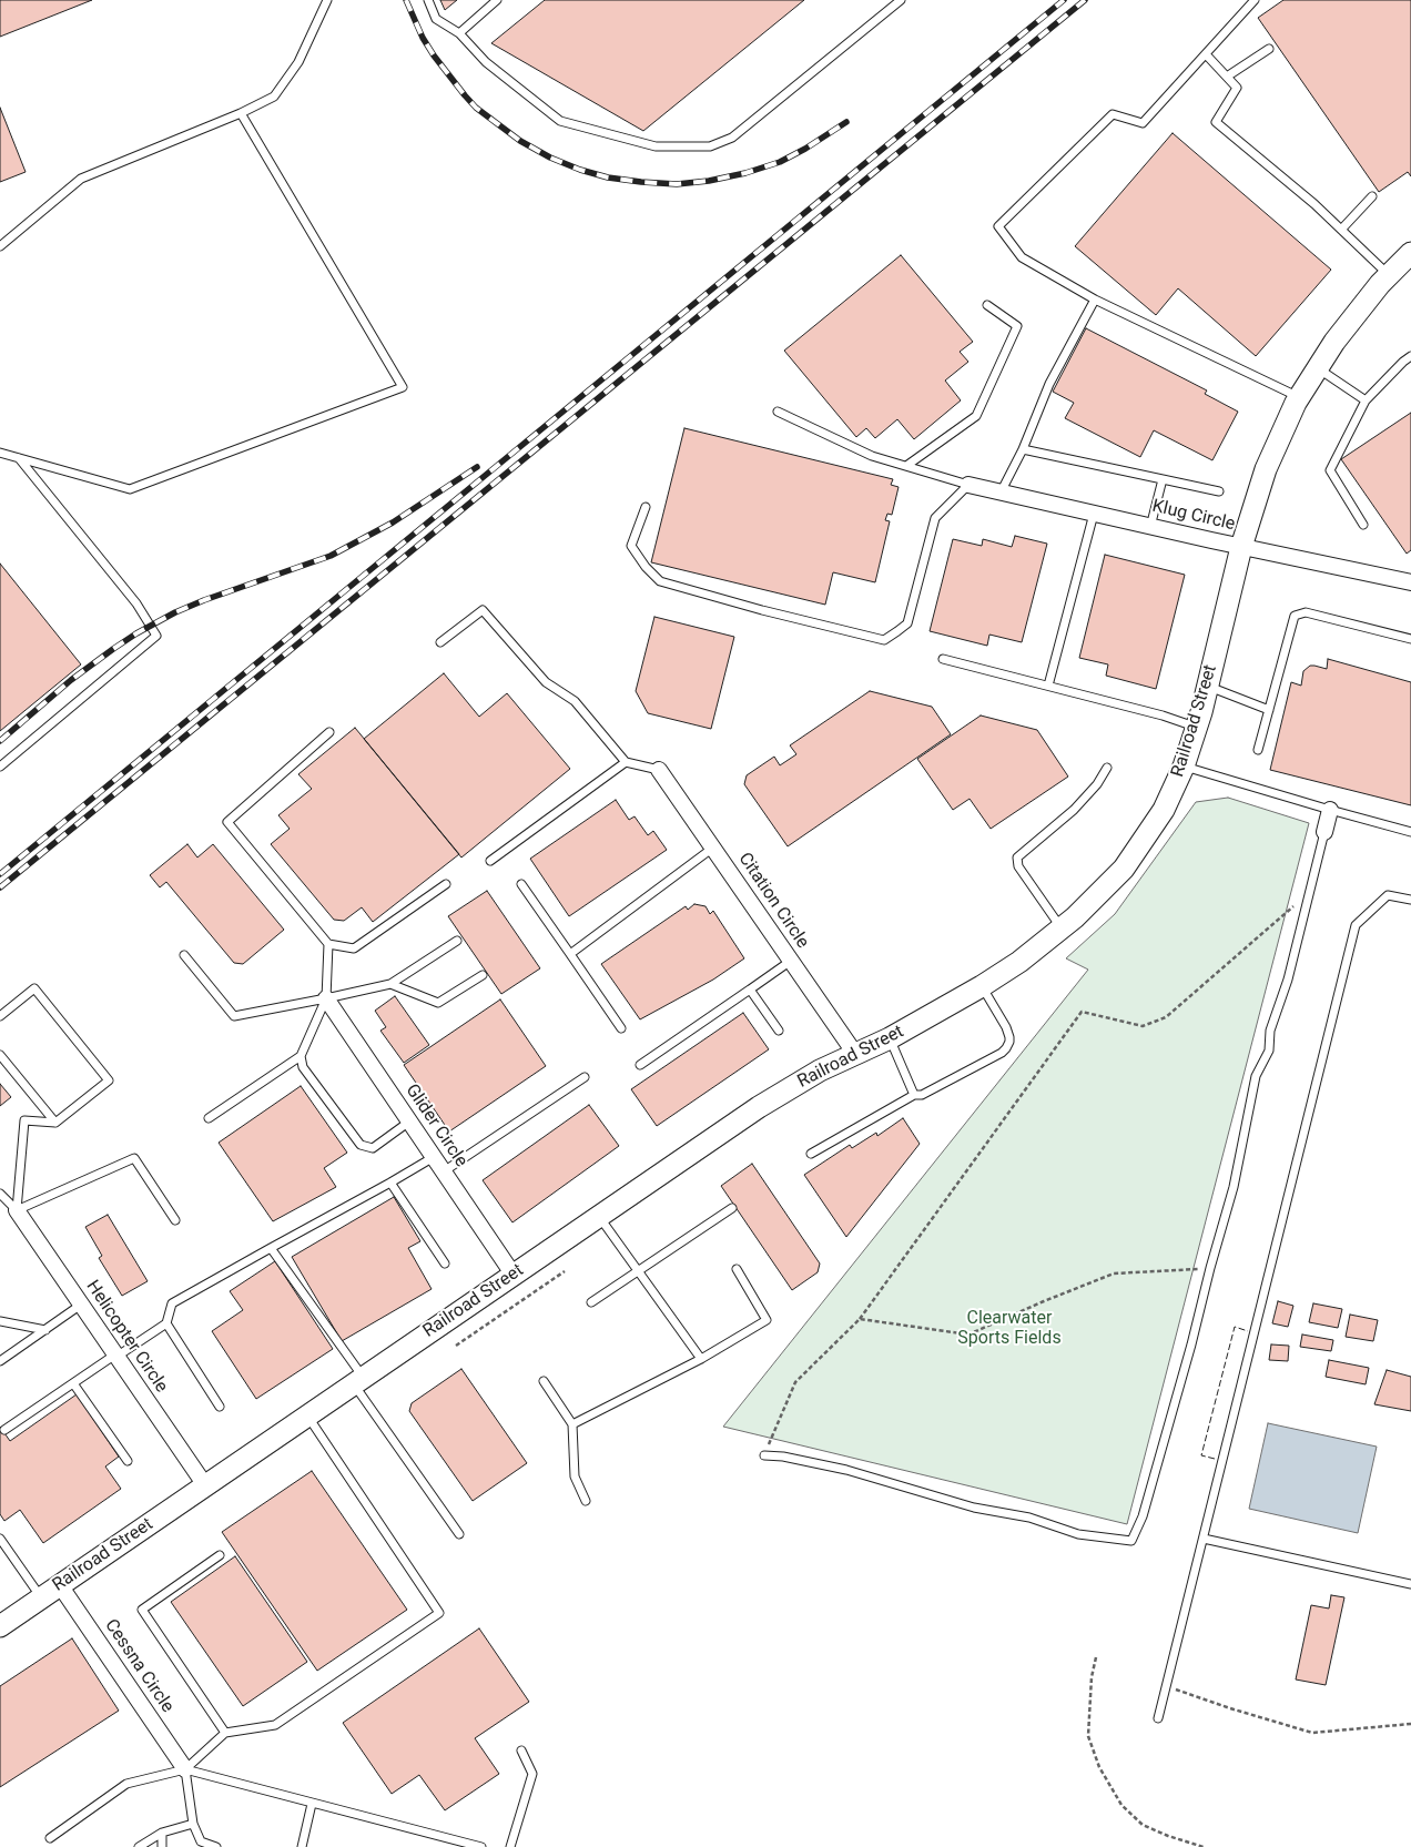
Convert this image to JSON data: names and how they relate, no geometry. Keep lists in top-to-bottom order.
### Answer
{
  "streets": {
    "main road": ["Railroad Street"],
    "street": [
      "Klug Circle",
      "Citation Circle",
      "Glider Circle",
      "Helicopter Circle",
      "Cessna Circle"
    ]
  },
  "crossings": [
    ["Klug Circle", "Railroad Street"],
    ["Railroad Street", "Citation Circle"],
    ["Railroad Street", "Glider Circle"],
    ["Railroad Street", "Helicopter Circle"],
    ["Railroad Street", "Cessna Circle"]
  ],
  "parks": ["Clearwater Sports Fields"]
}
